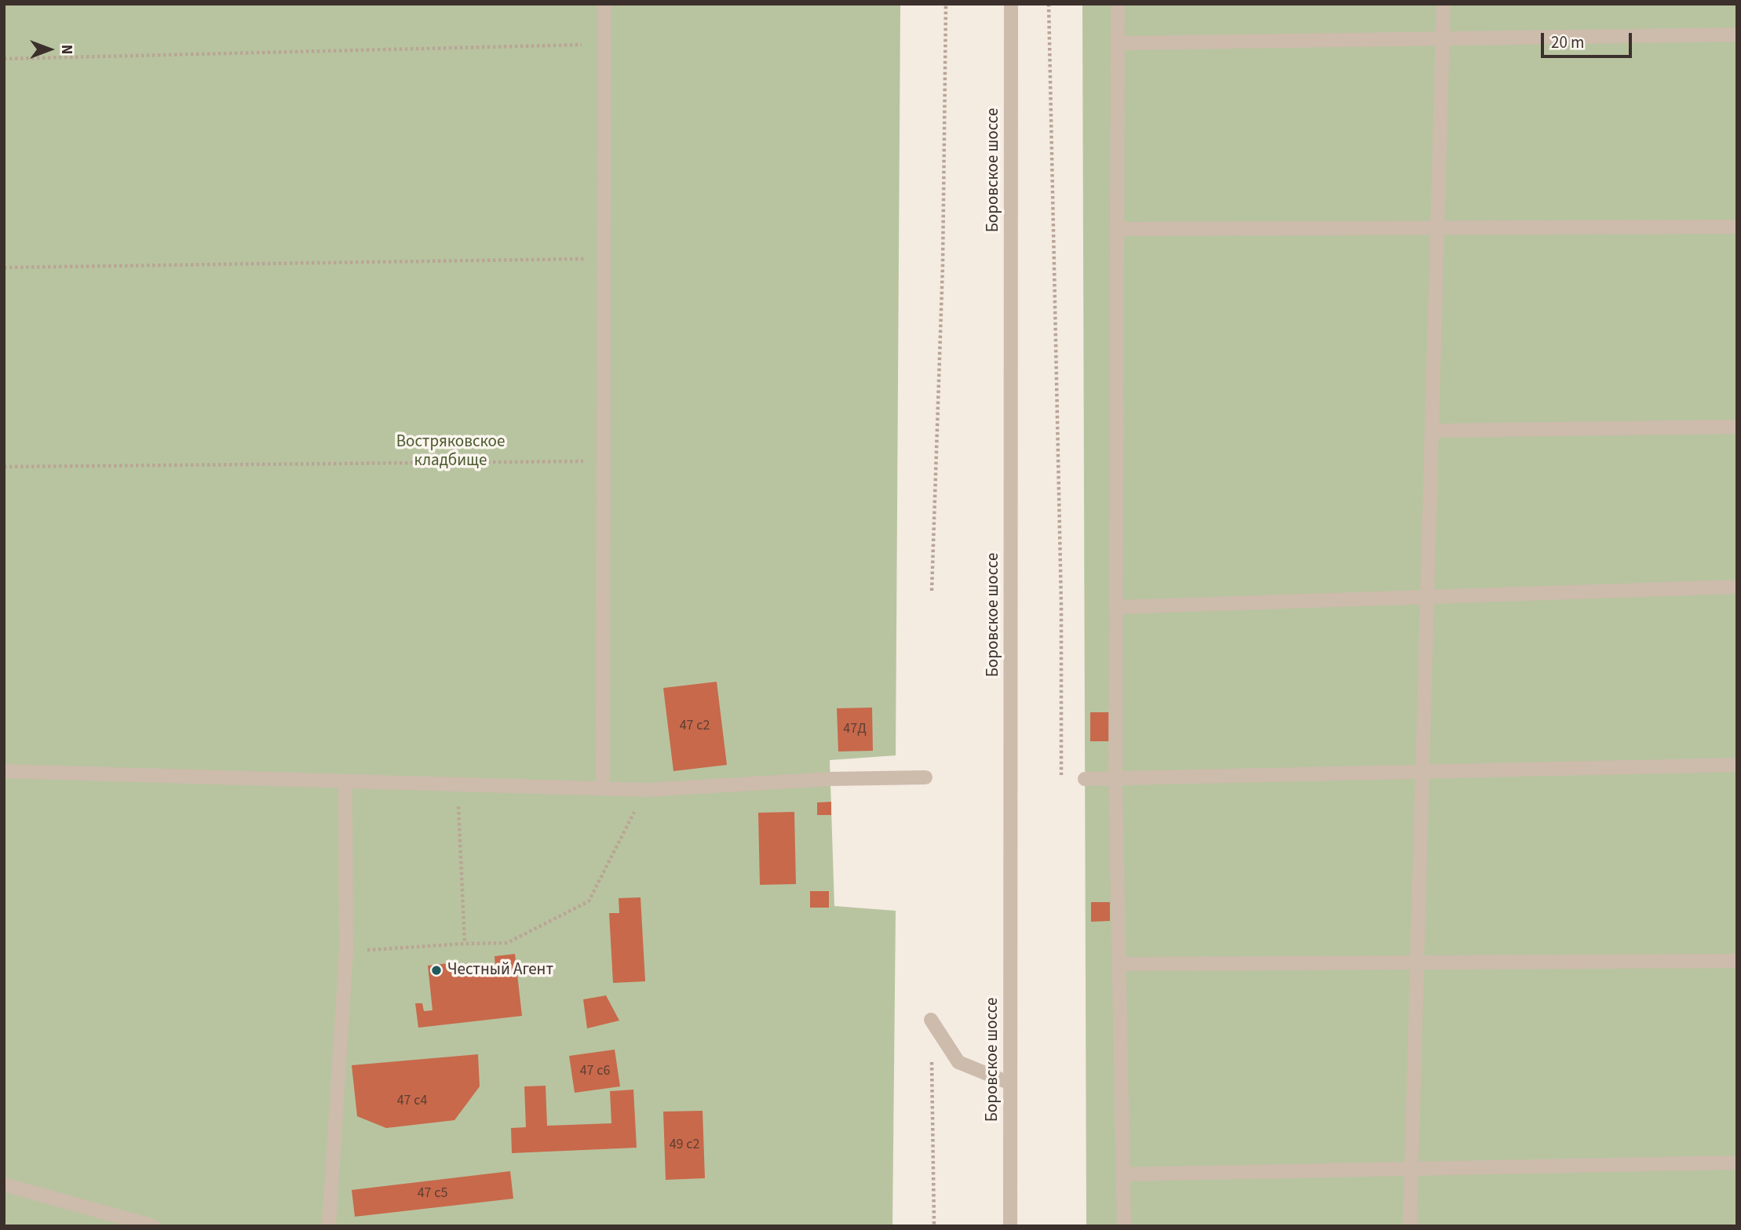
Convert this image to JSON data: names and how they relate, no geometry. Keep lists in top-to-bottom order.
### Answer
{
  "streets": {
    "street": ["Боровское шоссе"]
  },
  "parks": ["Востряковское кладбище"],
  "places": ["Честный Агент"],
  "house_numbers": [
    "47 с2",
    "47Д",
    "47 с6",
    "47 с4",
    "49 с2",
    "47 с5"
  ],
  "scale_bar": "20 m",
  "north": "right"
}
